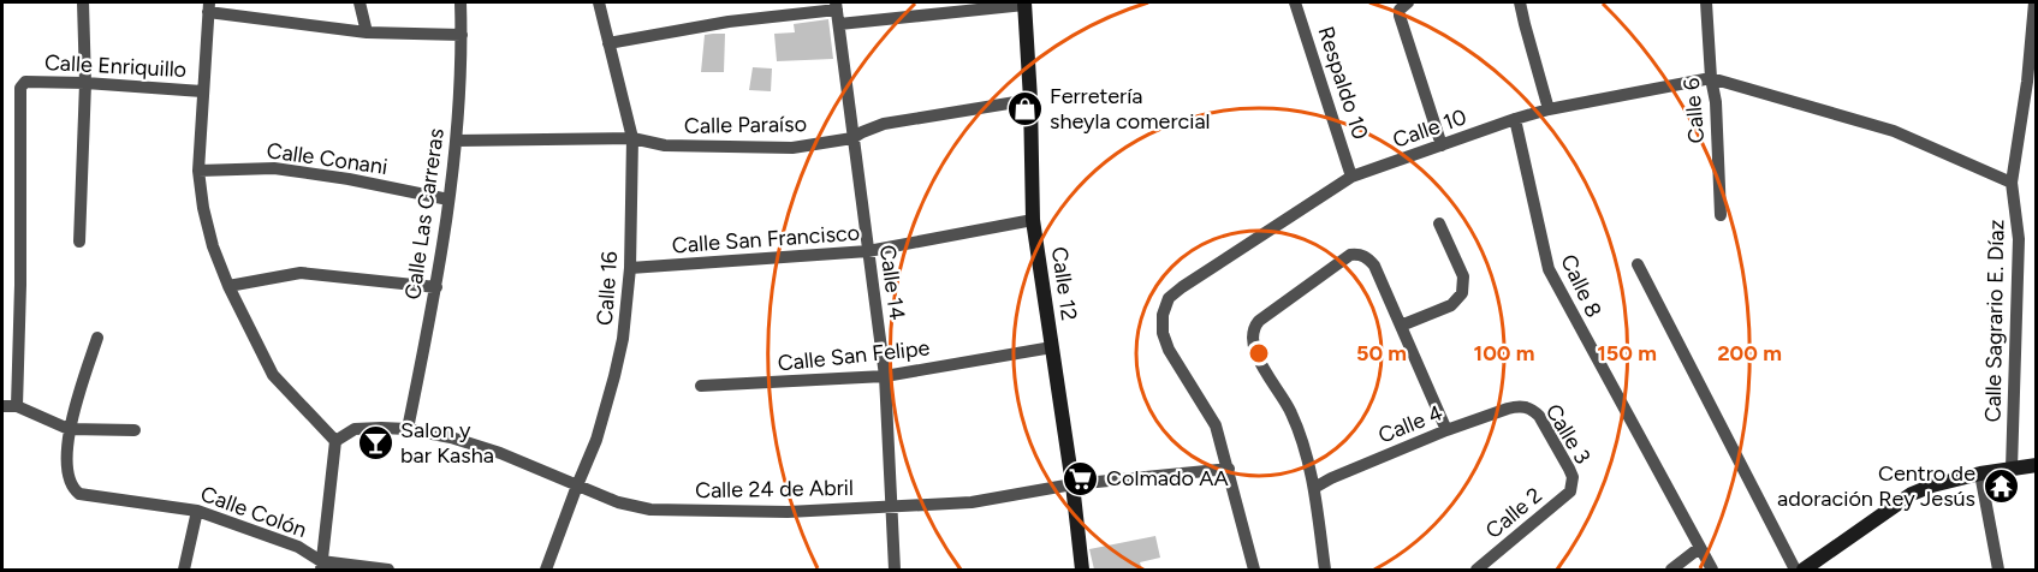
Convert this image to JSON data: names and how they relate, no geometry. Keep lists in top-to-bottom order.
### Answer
{
  "streets": {
    "main road": ["Calle 12"],
    "street": [
      "Calle Enriquillo",
      "Respaldo 10",
      "Calle 6",
      "Calle Paraíso",
      "Calle 10",
      "Calle Conani",
      "Calle Las Carreras",
      "Calle San Francisco",
      "Calle 14",
      "Calle 8",
      "Calle 16",
      "Calle Sagrario E. Díaz",
      "Calle San Felipe",
      "Calle 4",
      "Calle 3",
      "Calle 24 de Abril",
      "Calle Colón",
      "Calle 2"
    ]
  },
  "crossings": [
    ["Respaldo 10", "Calle 10"],
    ["Calle 6", "Calle 10"],
    ["Calle Paraíso", "Calle Las Carreras"],
    ["Calle Paraíso", "Calle 14"],
    ["Calle Paraíso", "Calle 12"],
    ["Calle Paraíso", "Calle 16"],
    ["Calle 10", "Calle 8"],
    ["Calle 10", "Calle Sagrario E. Díaz"],
    ["Calle 10", "Calle 24 de Abril"],
    ["Calle Conani", "Calle Las Carreras"],
    ["Calle Las Carreras", "Calle 24 de Abril"],
    ["Calle San Francisco", "Calle 14"],
    ["Calle San Francisco", "Calle 12"],
    ["Calle San Francisco", "Calle 16"],
    ["Calle 14", "Calle San Felipe"],
    ["Calle 14", "Calle 24 de Abril"],
    ["Calle 12", "Calle San Felipe"],
    ["Calle 12", "Calle 24 de Abril"],
    ["Calle 16", "Calle 24 de Abril"],
    ["Calle 4", "Calle 3"],
    ["Calle 3", "Calle 2"]
  ],
  "places": {
    "shop": ["Ferretería sheyla comercial"],
    "bar": ["Salon y bar Kasha"],
    "supermarket": ["Colmado AA"],
    "temple": ["Centro de adoración Rey Jesús"]
  },
  "rings": [
    "50 m",
    "100 m",
    "150 m",
    "200 m"
  ]
}
